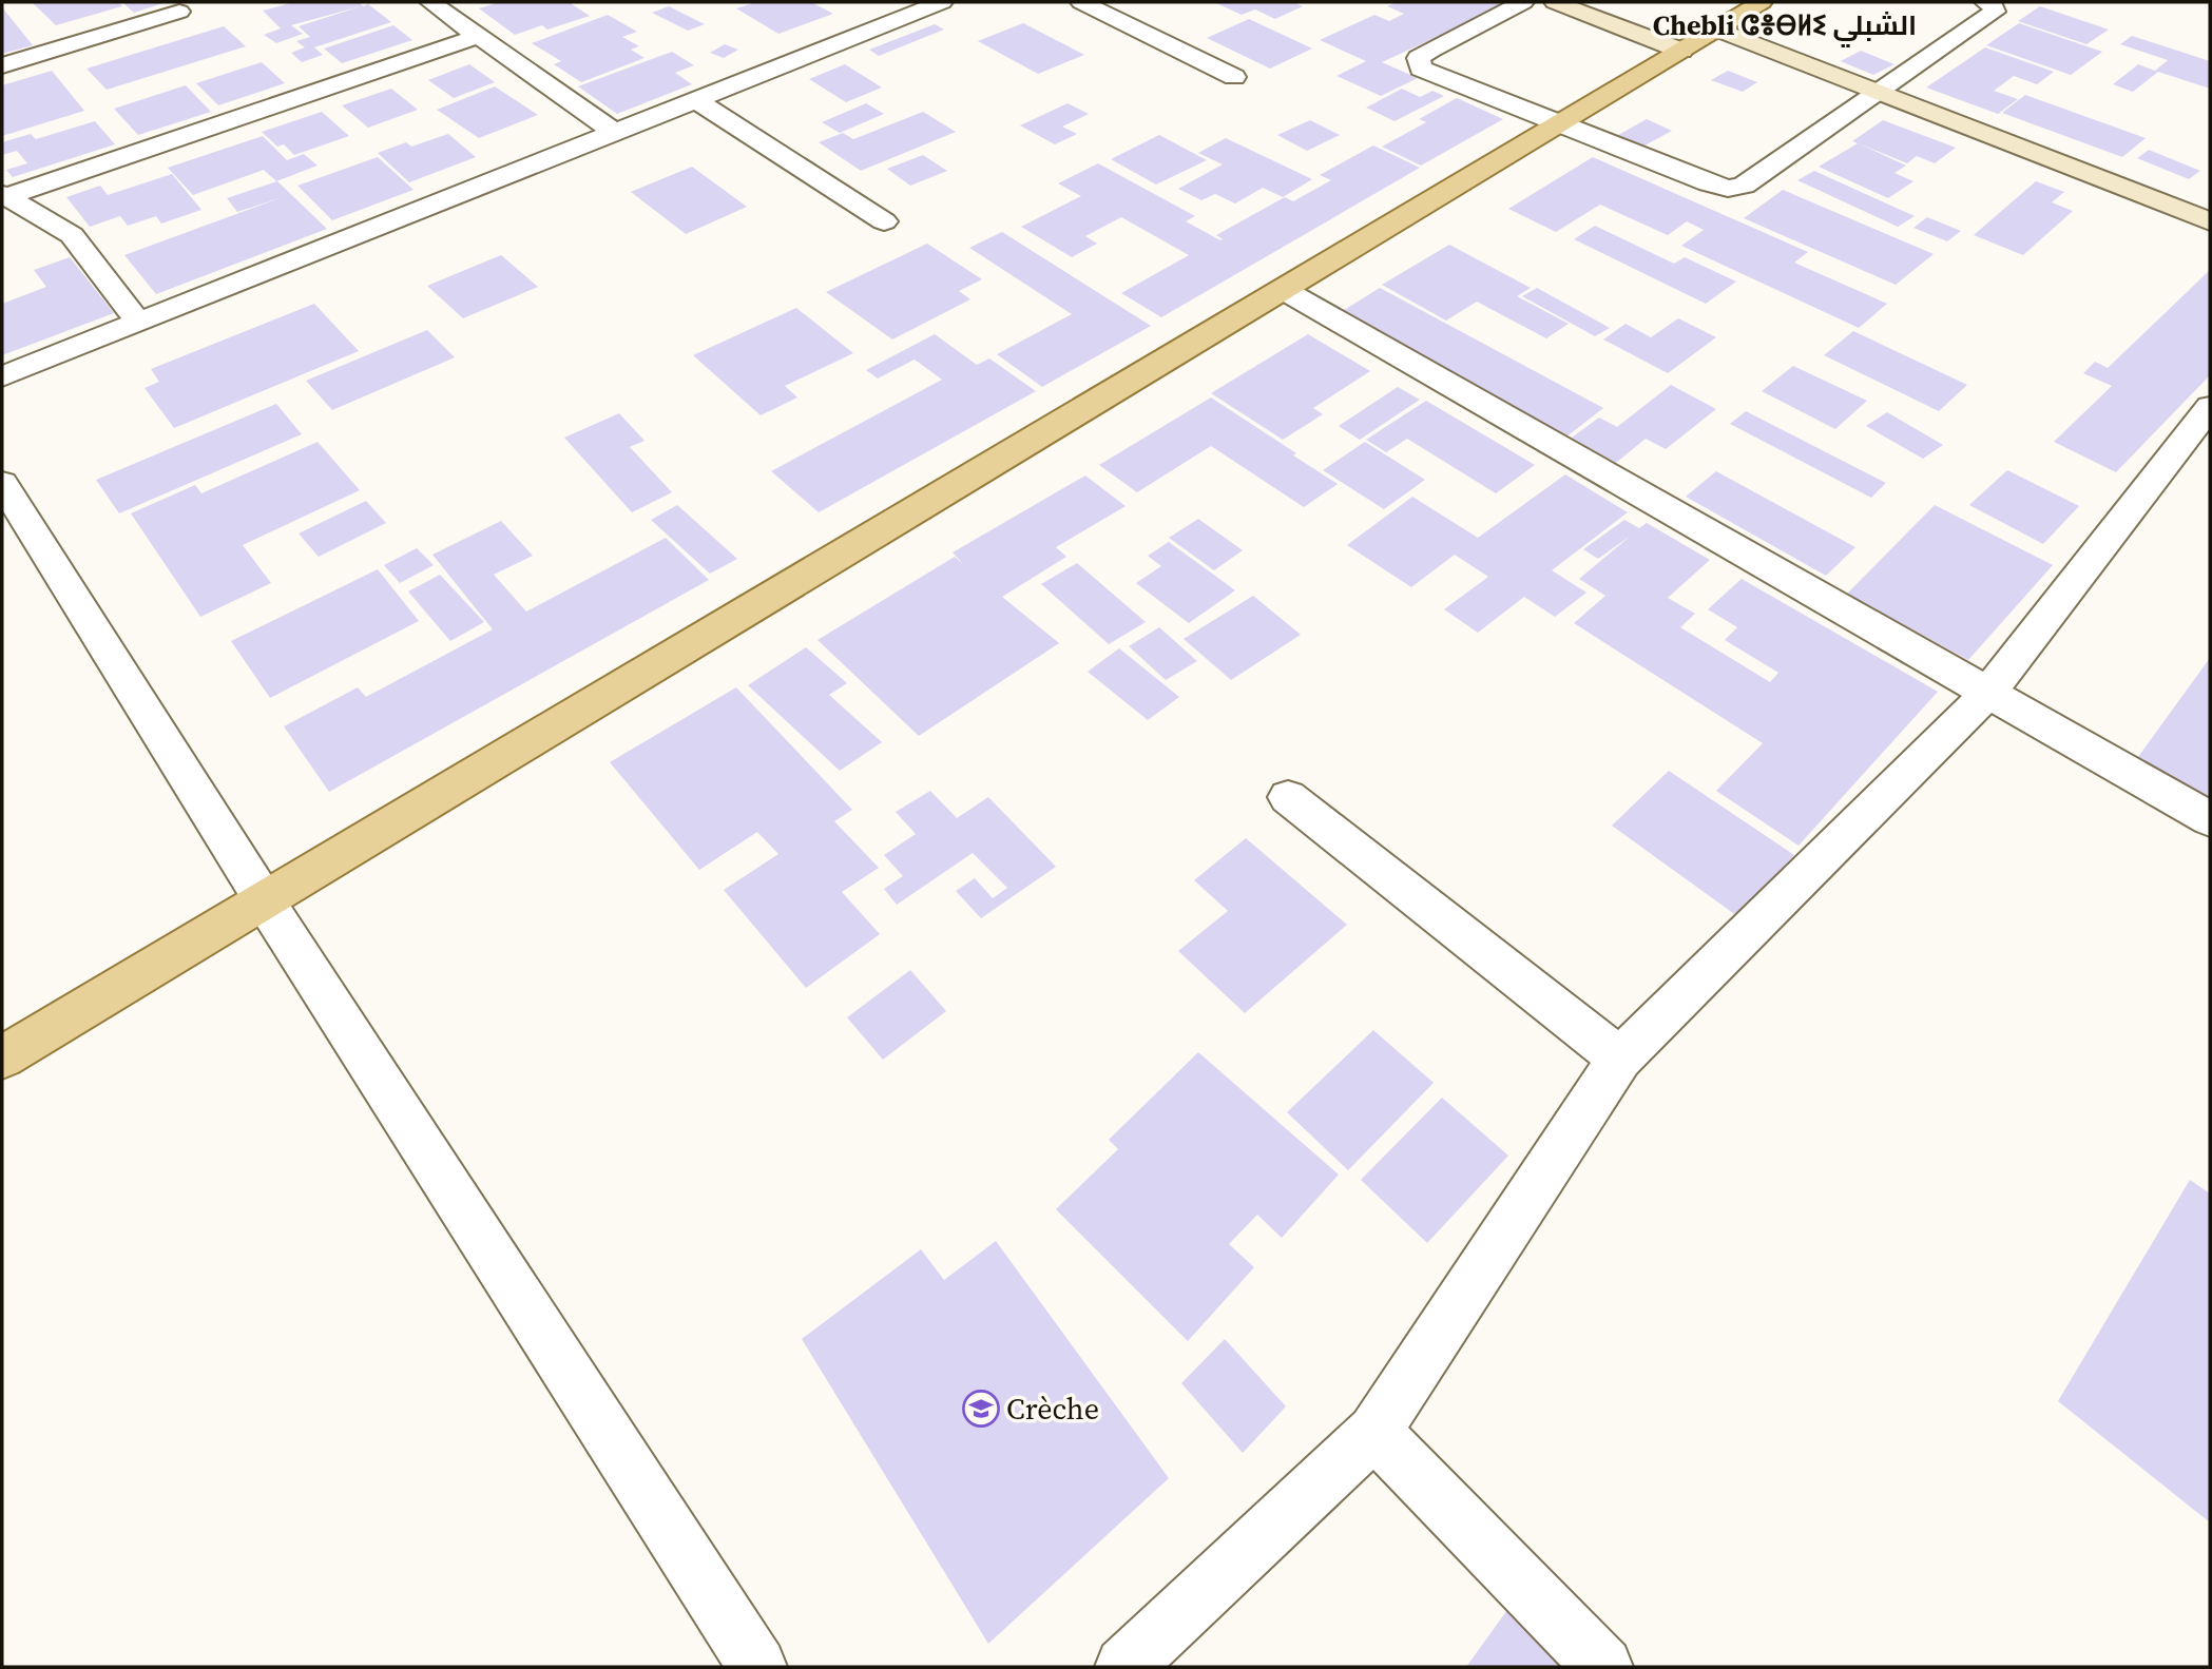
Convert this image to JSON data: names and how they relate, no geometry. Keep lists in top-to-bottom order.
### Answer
{
  "districts": ["Chebli ⵛⴻⴱⵍⵉ الشبلي"],
  "places": {
    "school or university": ["Crèche"]
  }
}
